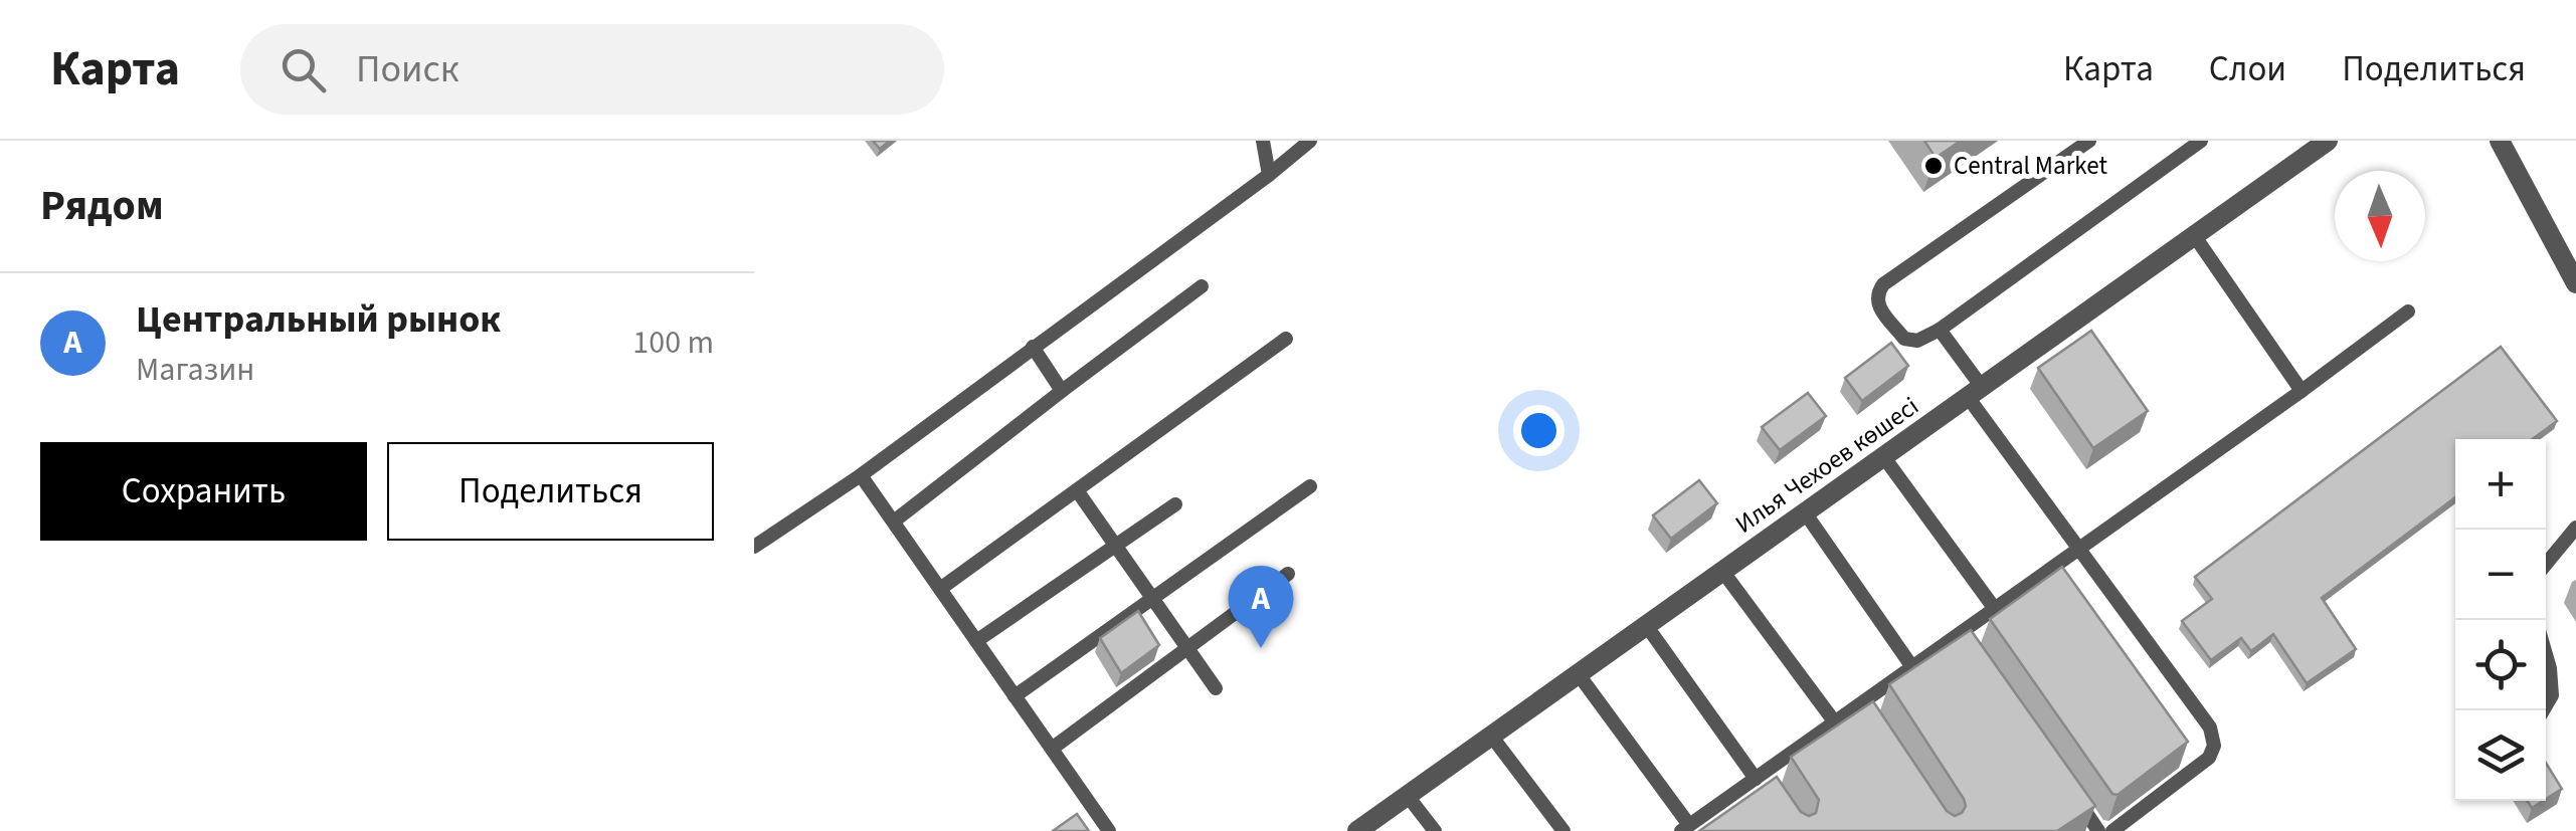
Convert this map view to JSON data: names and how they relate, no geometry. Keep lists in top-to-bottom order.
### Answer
{
  "streets": {
    "street": ["Илья Чехоев көшесі"]
  },
  "places": ["Central Market"],
  "north": "bottom",
  "page": {
    "header": "Карта",
    "search": "Поиск",
    "nav": ["Карта", "Слои", "Поделиться"],
    "heading": "Рядом",
    "list": [
      {
        "mark": "A",
        "name": "Центральный рынок",
        "note": "Магазин",
        "value": "100 m"
      }
    ],
    "buttons": ["Сохранить", "Поделиться"],
    "map_buttons": ["+", "−"],
    "pins": "A"
  }
}
